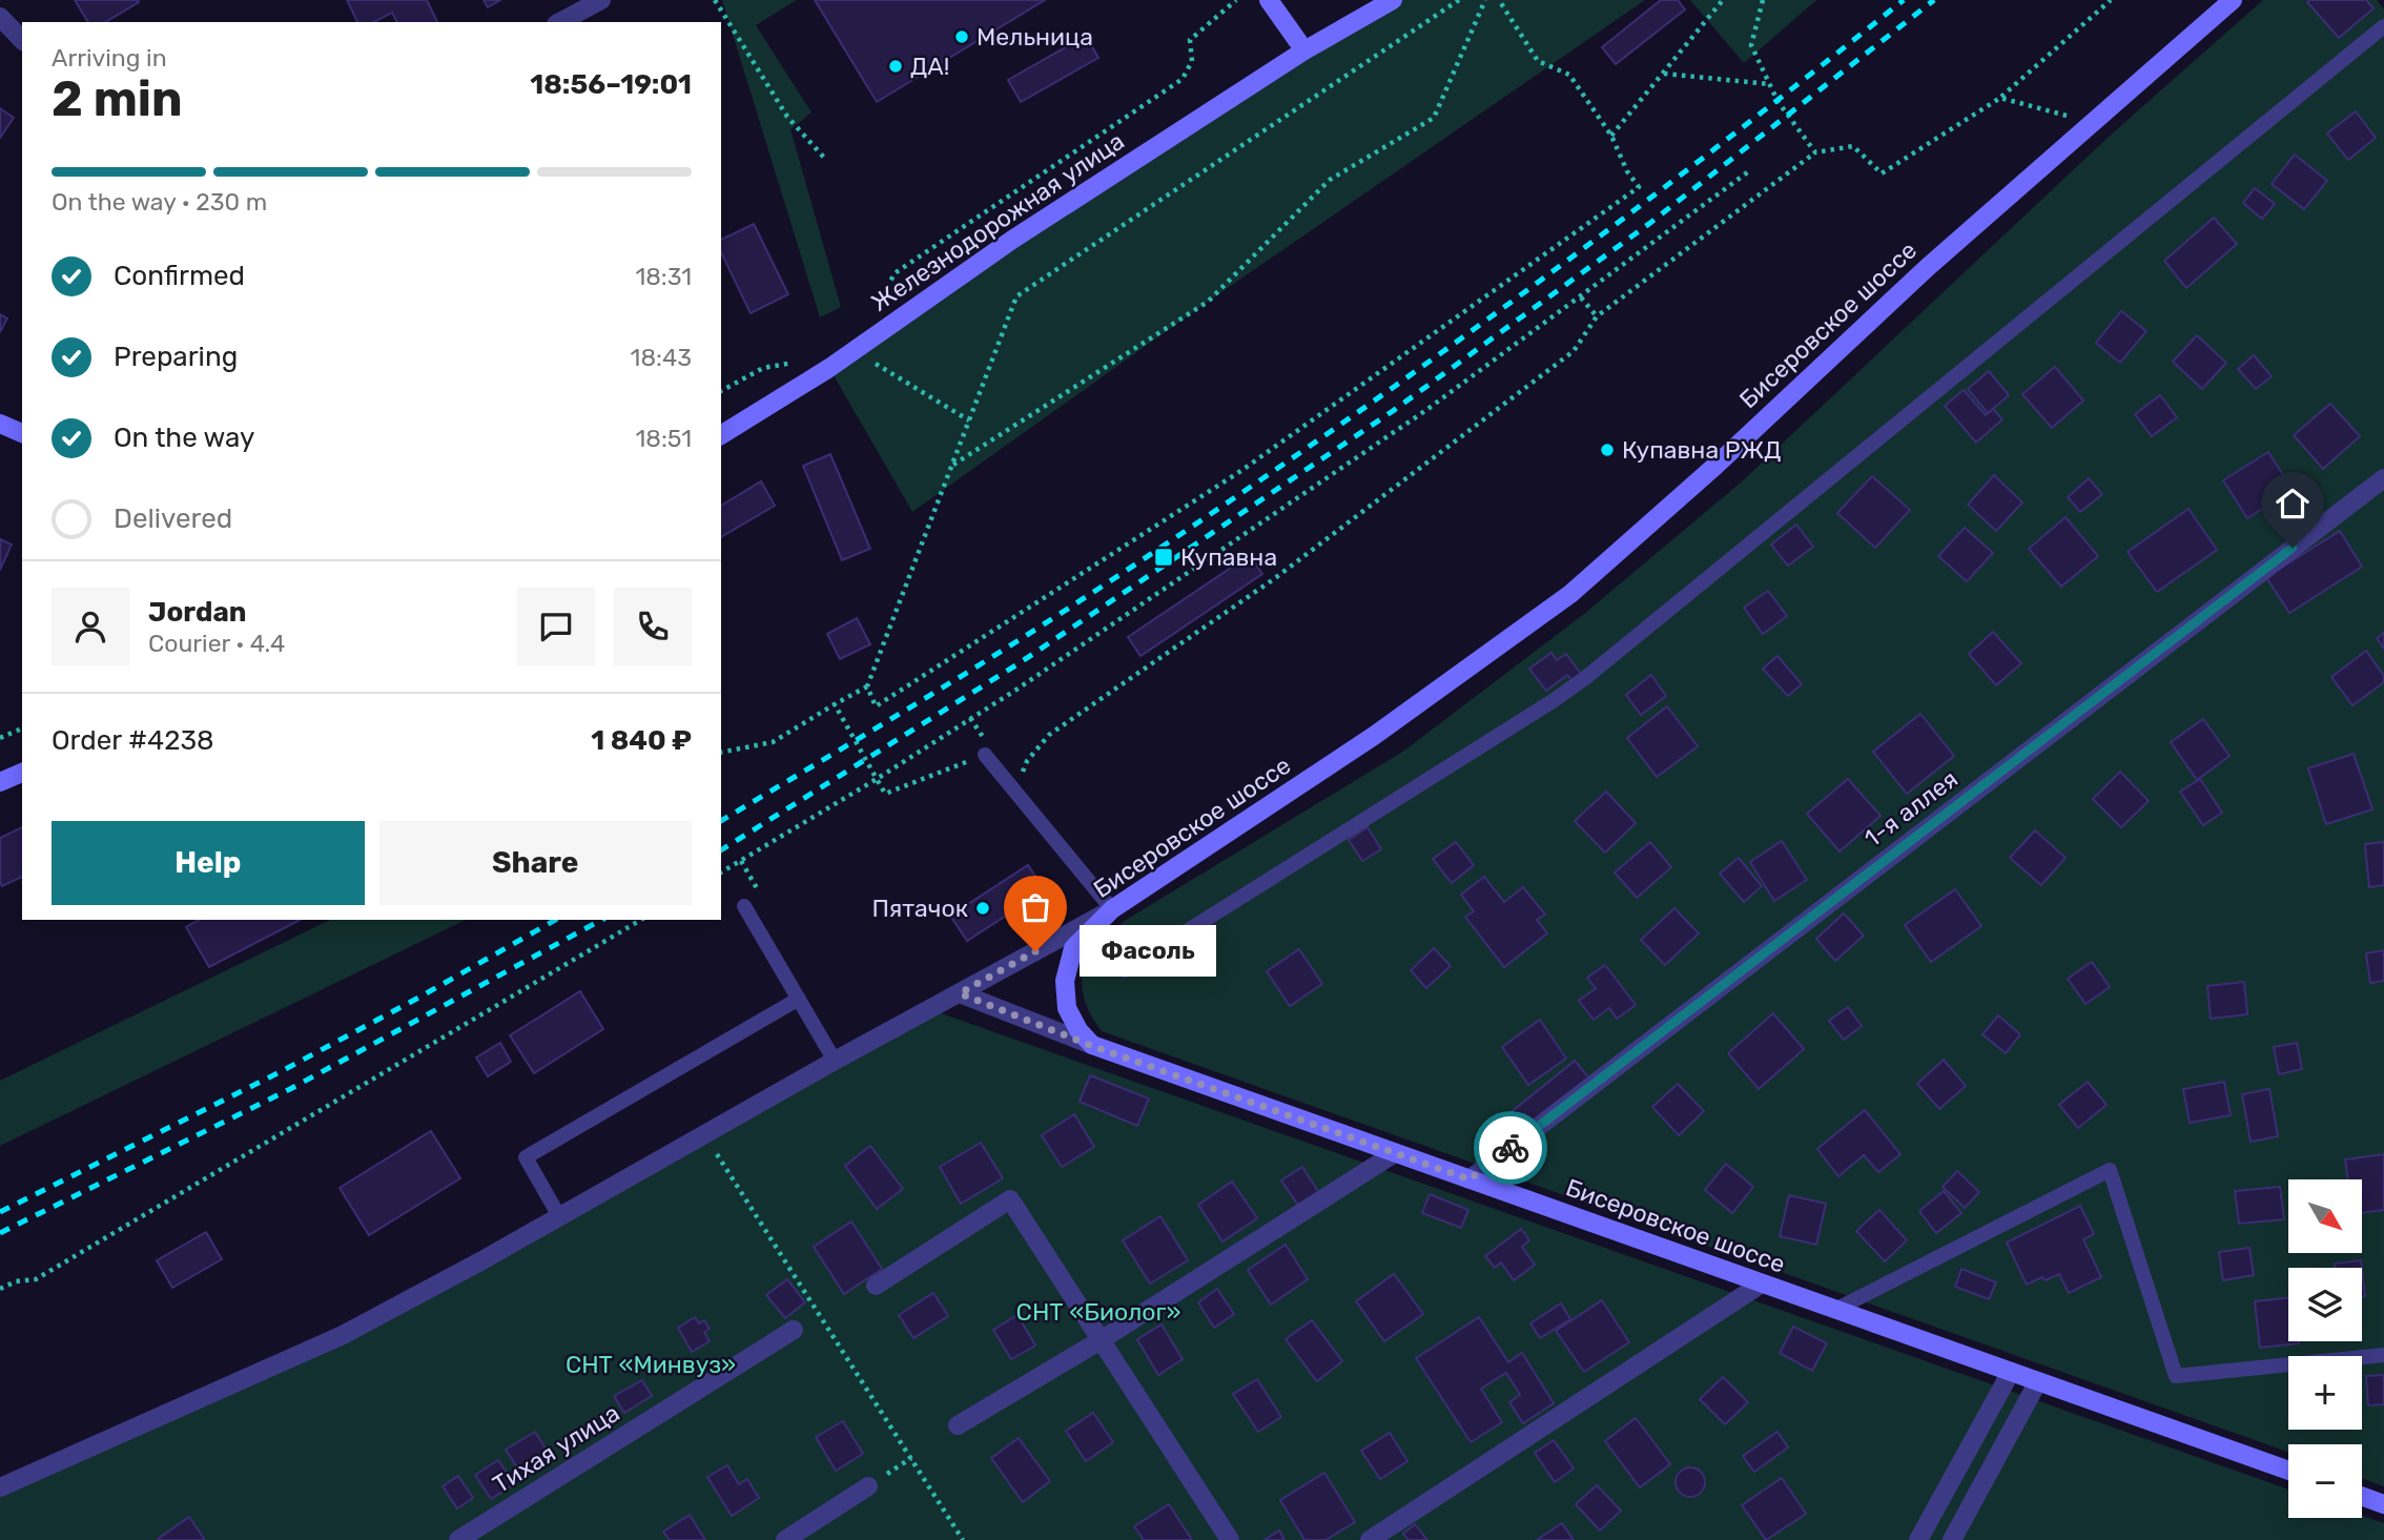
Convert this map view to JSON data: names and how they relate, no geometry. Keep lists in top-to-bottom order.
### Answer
{
  "streets": {
    "main road": ["Железнодорожная улица", "Бисеровское шоссе"],
    "street": ["1-я аллея", "Тихая улица"]
  },
  "crossings": [
    ["Бисеровское шоссе", "1-я аллея"]
  ],
  "parks": ["СНТ «Биолог»", "СНТ «Минвуз»"],
  "places": {
    "other": [
      "Мельница",
      "ДА!",
      "Купавна РЖД",
      "Пятачок",
      "Фасоль"
    ],
    "transit": ["Купавна"]
  },
  "north": "bottom right",
  "page": {
    "heading": ["2 min", "Arriving in", "18:56–19:01"],
    "panel": [
      "Jordan",
      "Courier · 4.4",
      "Order #4238",
      "1 840 ₽"
    ],
    "bar": "On the way · 230 m",
    "list": [
      ["Confirmed", "18:31"],
      ["Preparing", "18:43"],
      ["On the way", "18:51"],
      "Delivered"
    ],
    "buttons": ["Help", "Share"],
    "bubble": "Фасоль",
    "map_buttons": ["+", "−"]
  }
}
